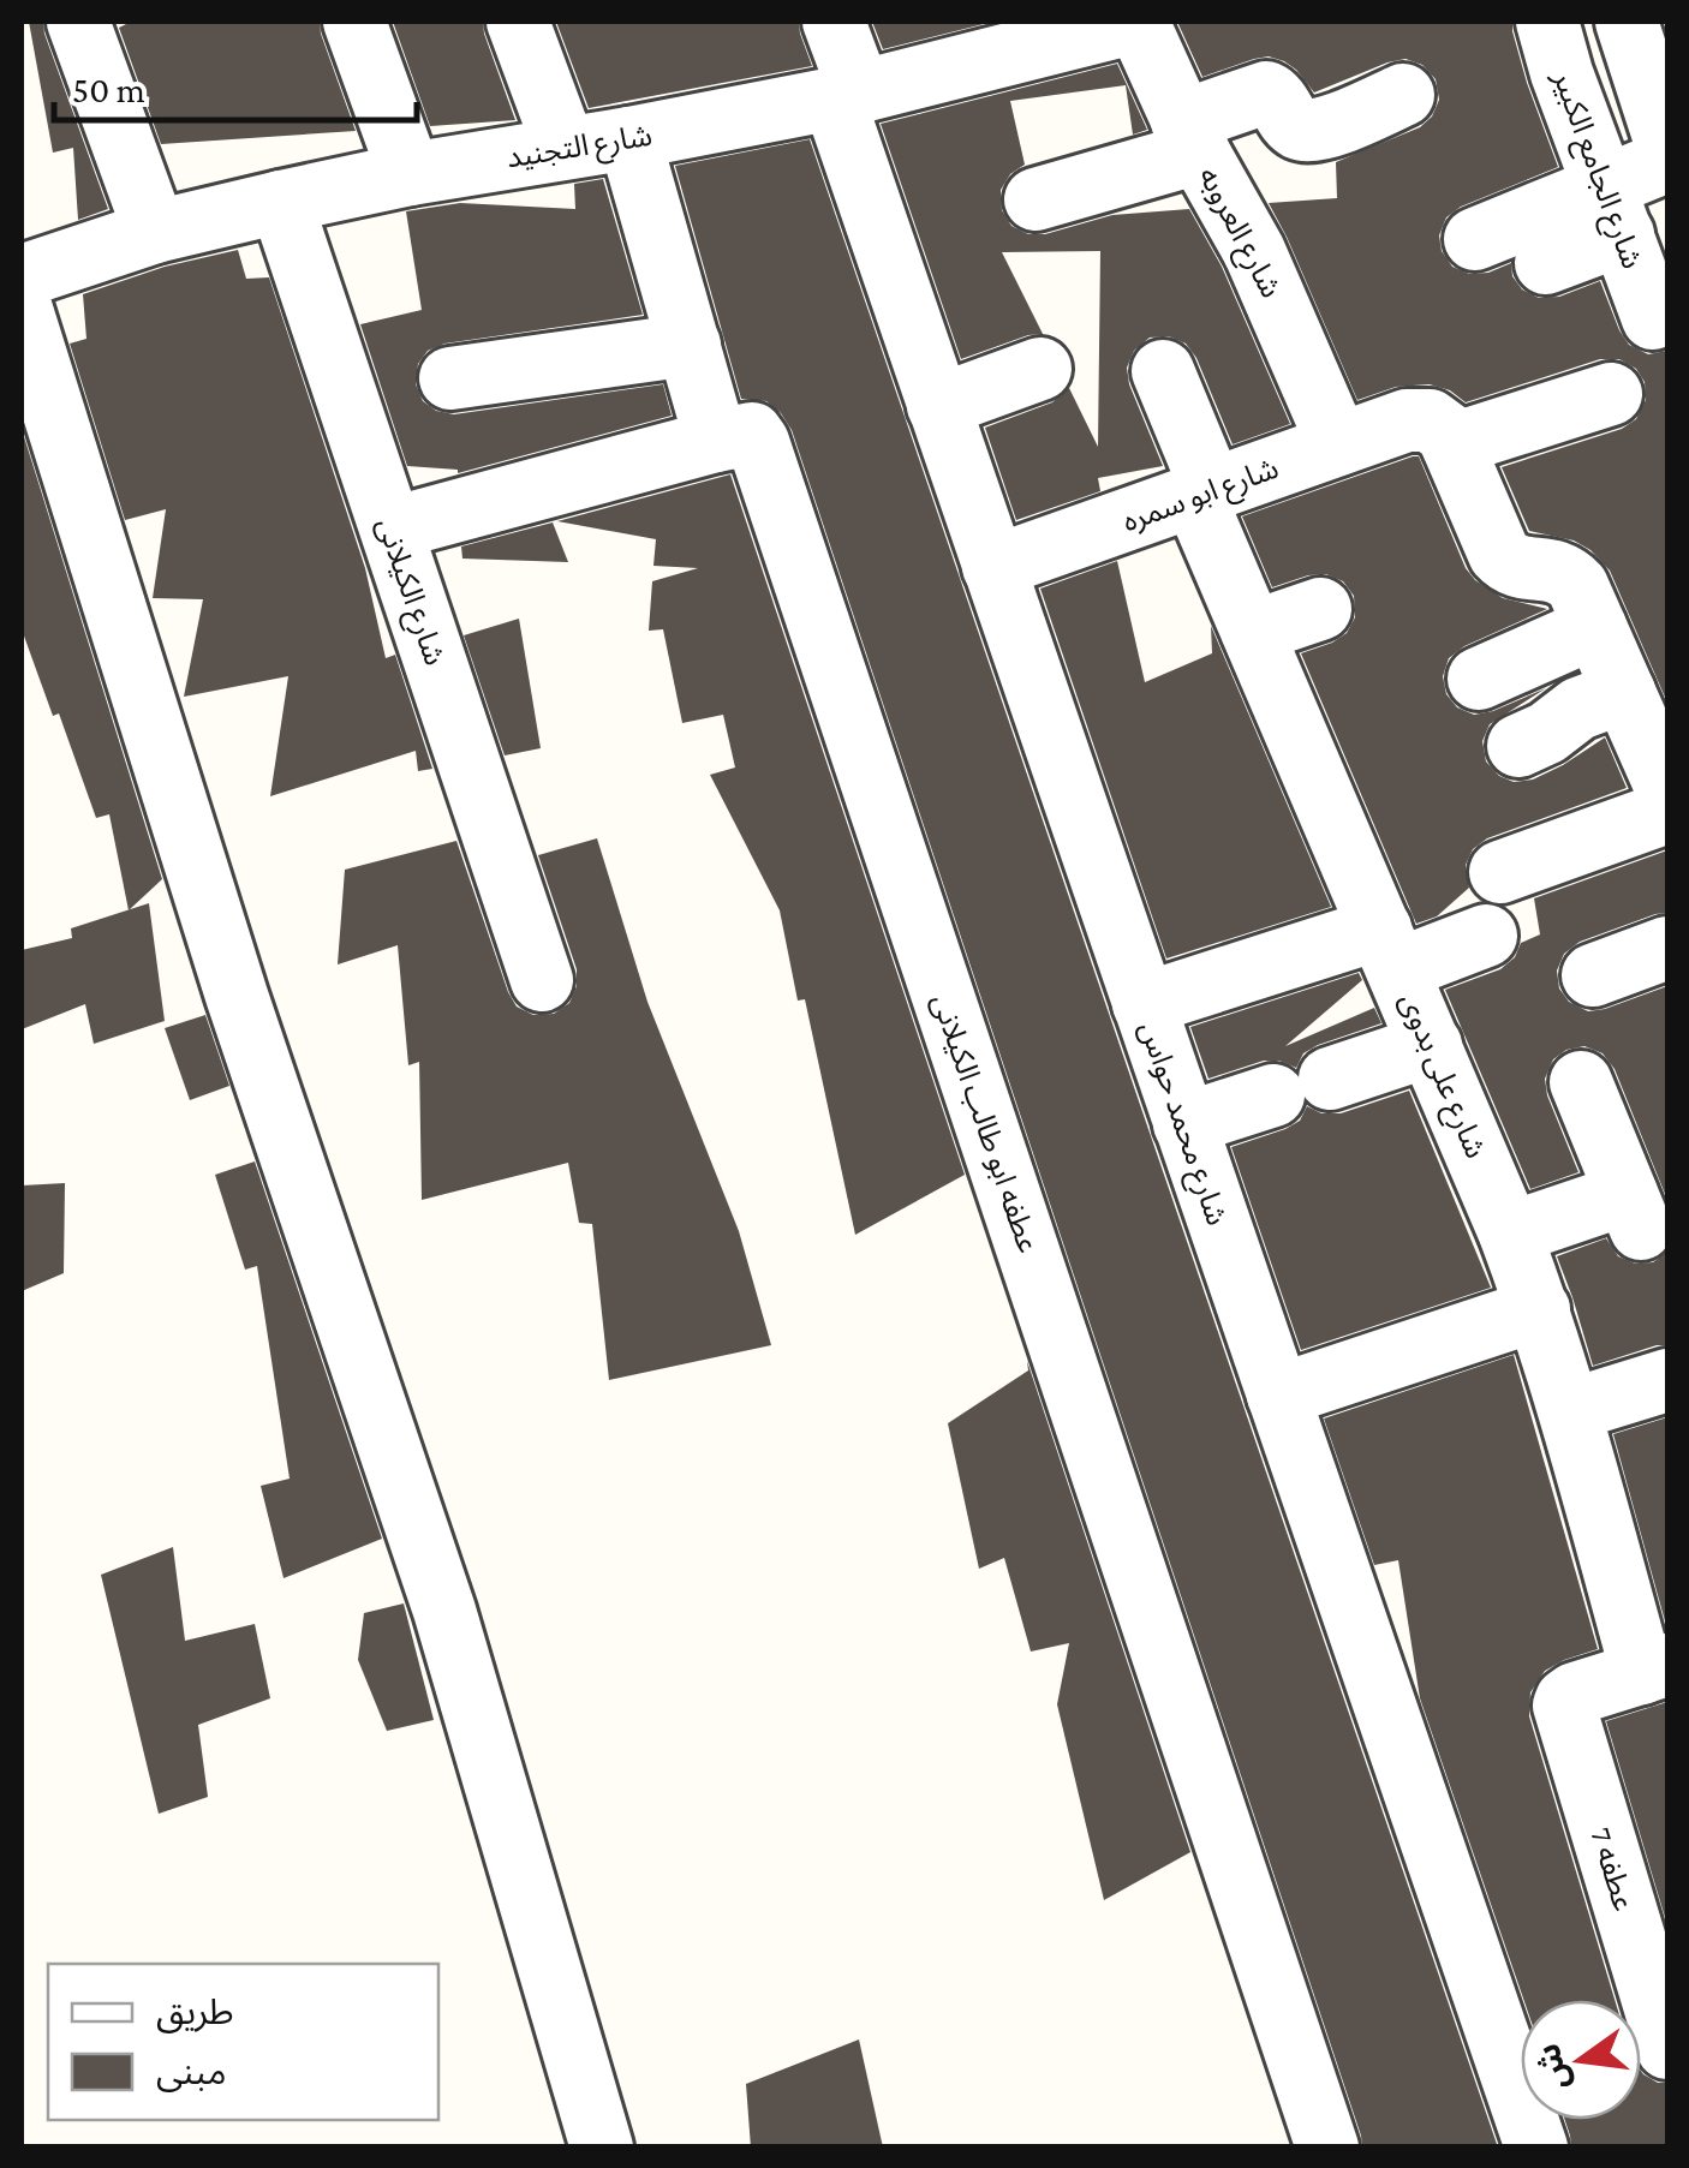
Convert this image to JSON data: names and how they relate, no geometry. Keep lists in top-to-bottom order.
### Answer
{
  "streets": {
    "street": [
      "شارع التجنيد",
      "شارع الجامع الكبير",
      "شارع العروبه",
      "شارع ابو سمره",
      "شارع الكيلانى",
      "شارع على بدوى",
      "عطفه ابو طالب الكيلانى",
      "شارع محمد حواس",
      "عطفه 7"
    ]
  },
  "crossings": [
    ["شارع التجنيد", "شارع العروبه"],
    ["شارع التجنيد", "شارع الكيلانى"],
    ["شارع التجنيد", "شارع محمد حواس"],
    ["شارع العروبه", "شارع ابو سمره"],
    ["شارع ابو سمره", "شارع على بدوى"],
    ["شارع ابو سمره", "شارع محمد حواس"],
    ["شارع على بدوى", "عطفه 7"]
  ],
  "legend": ["طريق", "مبنى"],
  "scale_bar": "50 m",
  "north": "left"
}
